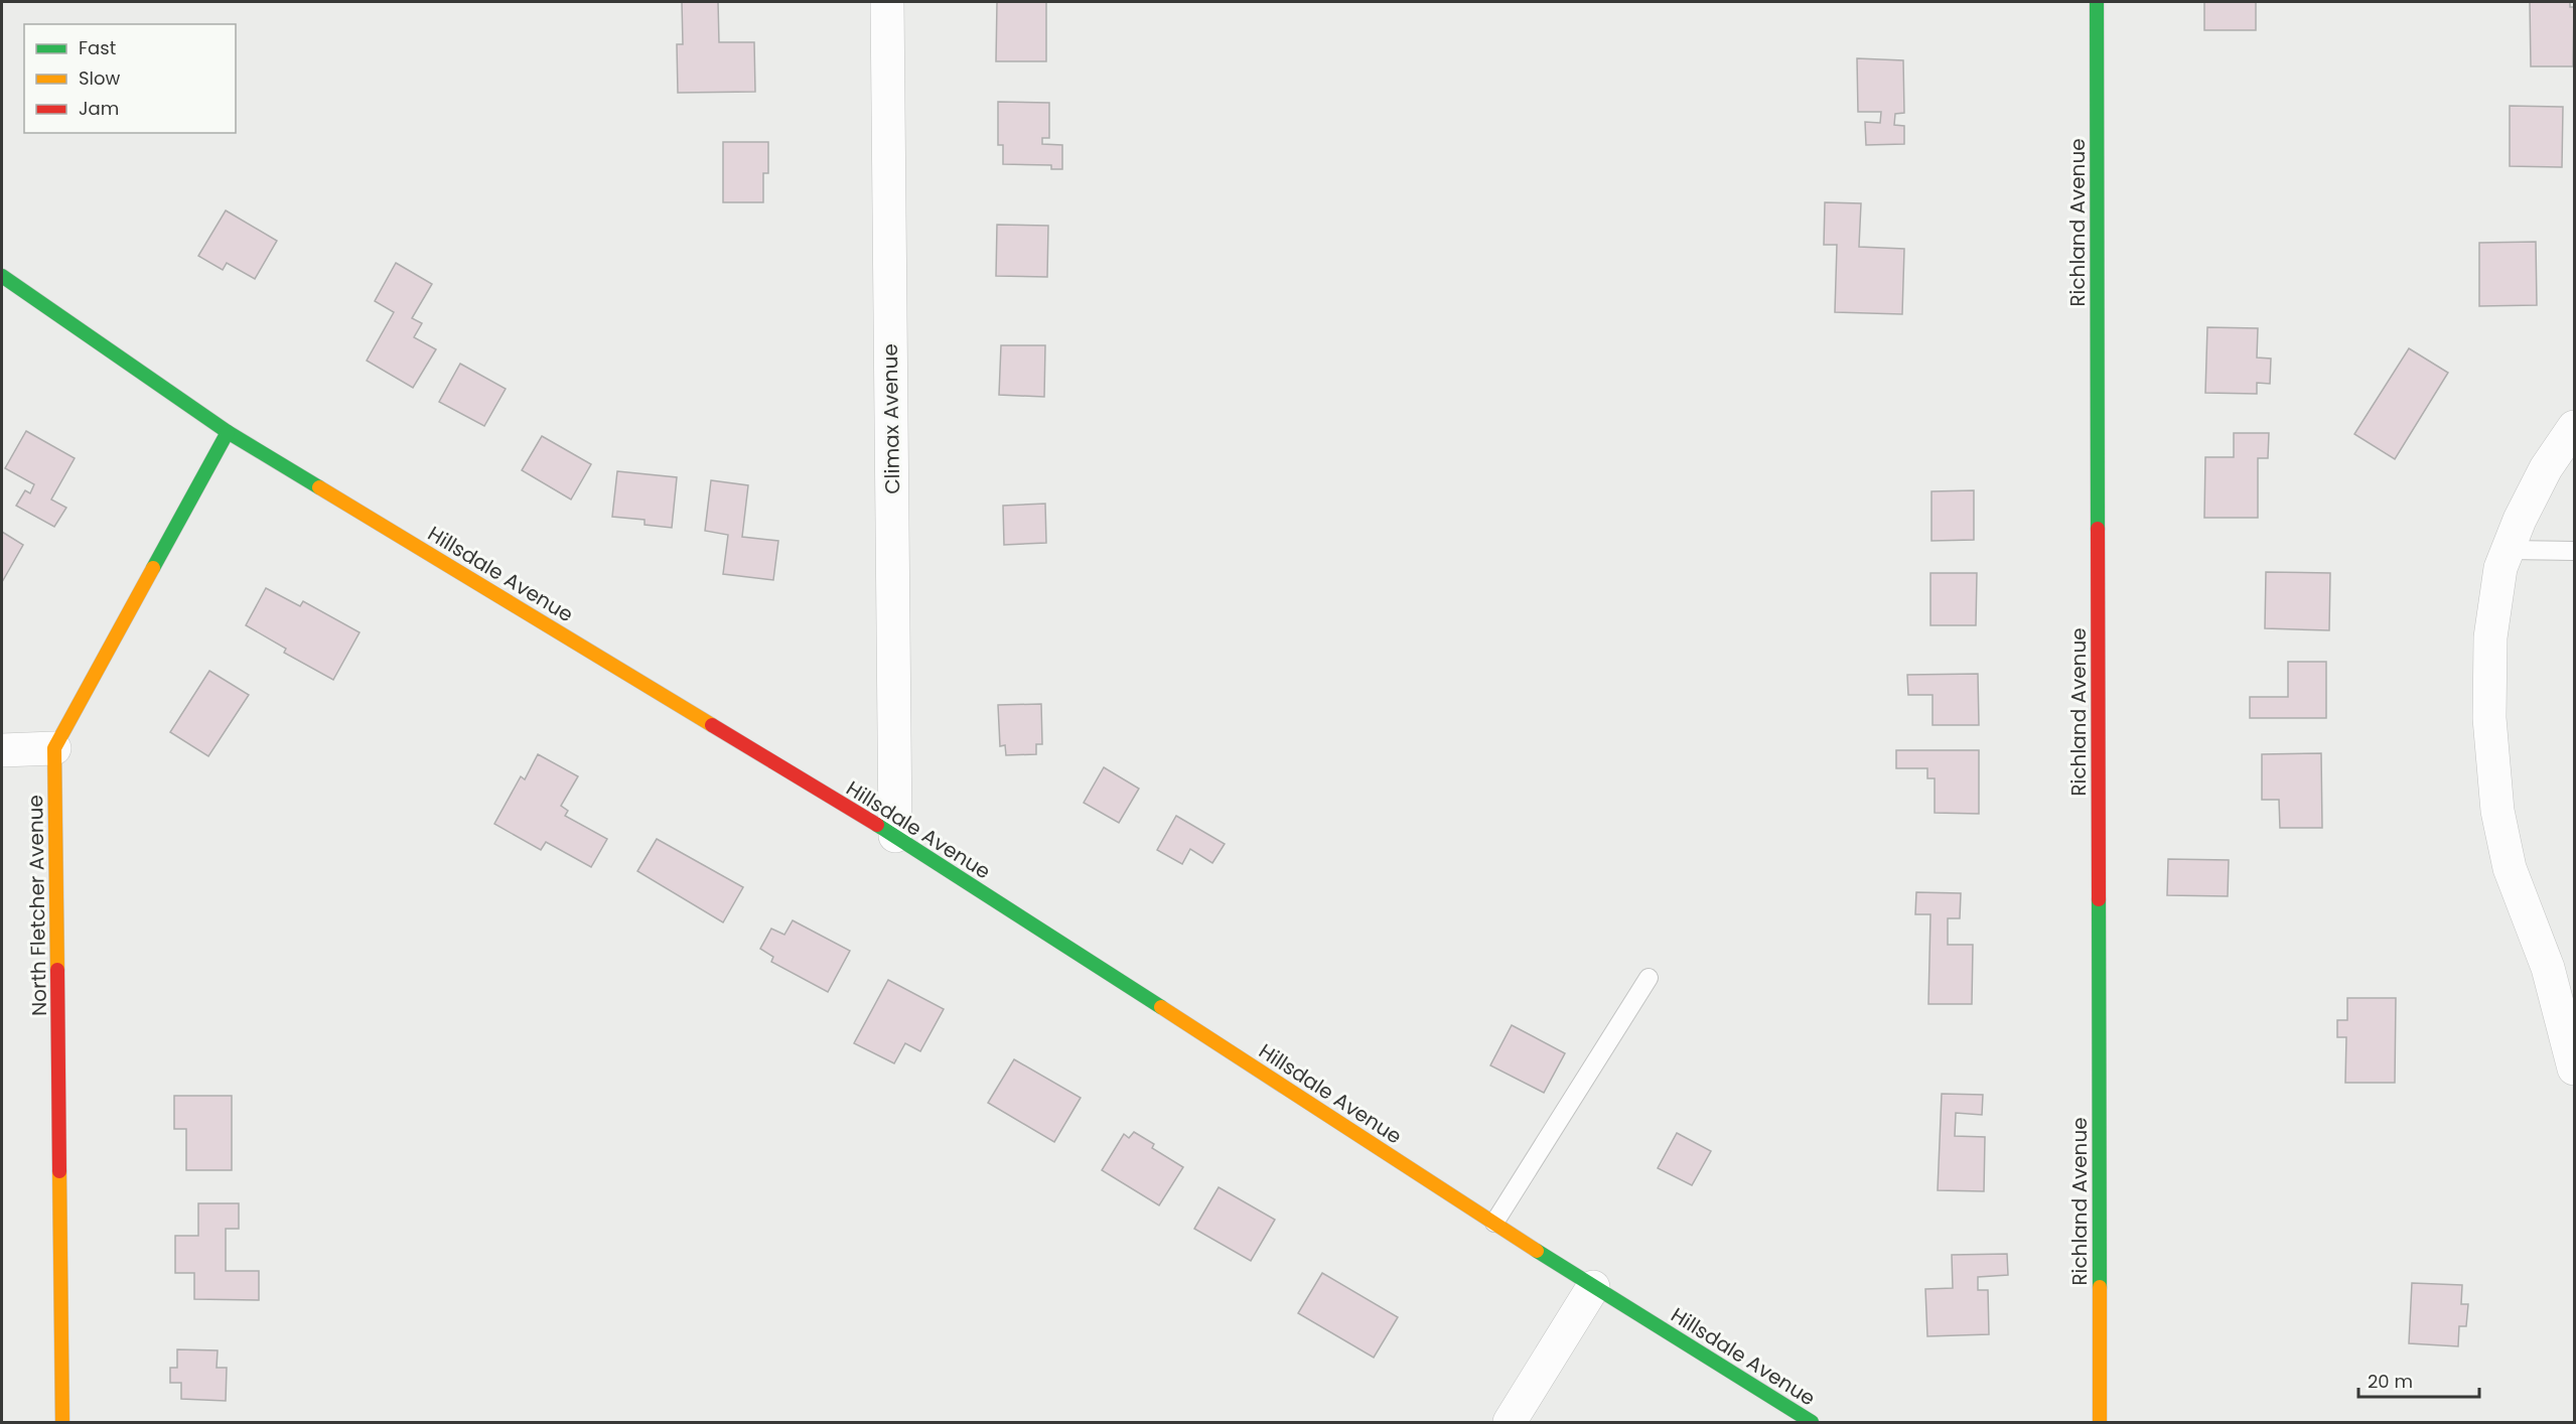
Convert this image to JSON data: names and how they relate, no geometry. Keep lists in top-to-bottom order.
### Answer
{
  "streets": {
    "street": [
      "Richland Avenue",
      "Climax Avenue",
      "Hillsdale Avenue",
      "North Fletcher Avenue"
    ]
  },
  "crossings": [
    ["Climax Avenue", "Hillsdale Avenue"],
    ["Hillsdale Avenue", "North Fletcher Avenue"]
  ],
  "legend": ["Fast", "Slow", "Jam"],
  "scale_bar": "20 m"
}
